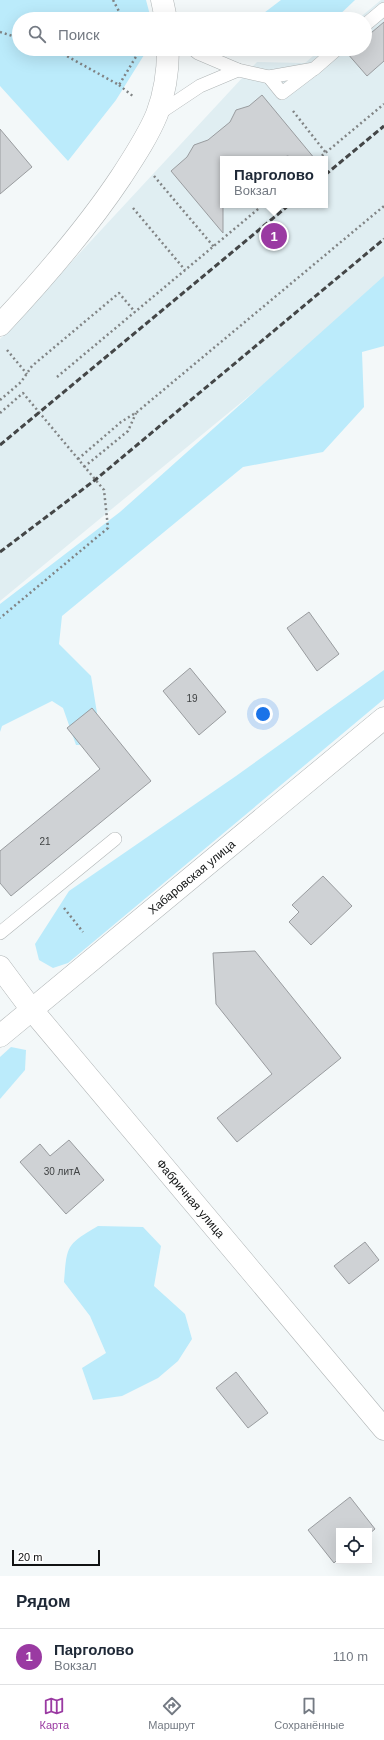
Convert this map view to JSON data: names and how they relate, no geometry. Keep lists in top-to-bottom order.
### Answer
{
  "streets": {
    "street": ["Хабаровская улица", "Фабричная улица"]
  },
  "crossings": [
    ["Хабаровская улица", "Фабричная улица"]
  ],
  "house_numbers": ["19", "21", "30 литА"],
  "scale_bar": "20 m",
  "page": {
    "search": "Поиск",
    "popup": ["Парголово", "Вокзал"],
    "pins": "1",
    "scale": "20 m",
    "heading": "Рядом",
    "list": [
      {
        "mark": "1",
        "name": "Парголово",
        "note": "Вокзал",
        "value": "110 m"
      }
    ],
    "nav": ["Карта", "Маршрут", "Сохранённые"]
  }
}
